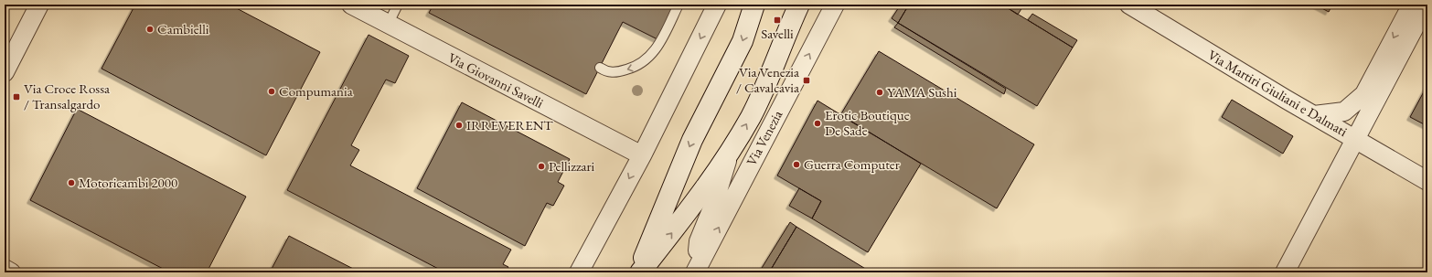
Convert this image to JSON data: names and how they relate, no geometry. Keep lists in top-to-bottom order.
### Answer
{
  "streets": {
    "main road": ["Via Venezia"],
    "street": ["Via Giovanni Savelli", "Via Martiri Giuliani e Dalmati"]
  },
  "places": {
    "transit": ["Savelli", "Via Venezia / Cavalcavia", "Via Croce Rossa / Transalgardo"],
    "other": [
      "Cambielli",
      "Compumania",
      "YAMA Sushi",
      "Erotic Boutique De Sade",
      "IRREVERENT",
      "Guerra Computer",
      "Pellizzari",
      "Motoricambi 2000"
    ]
  }
}
